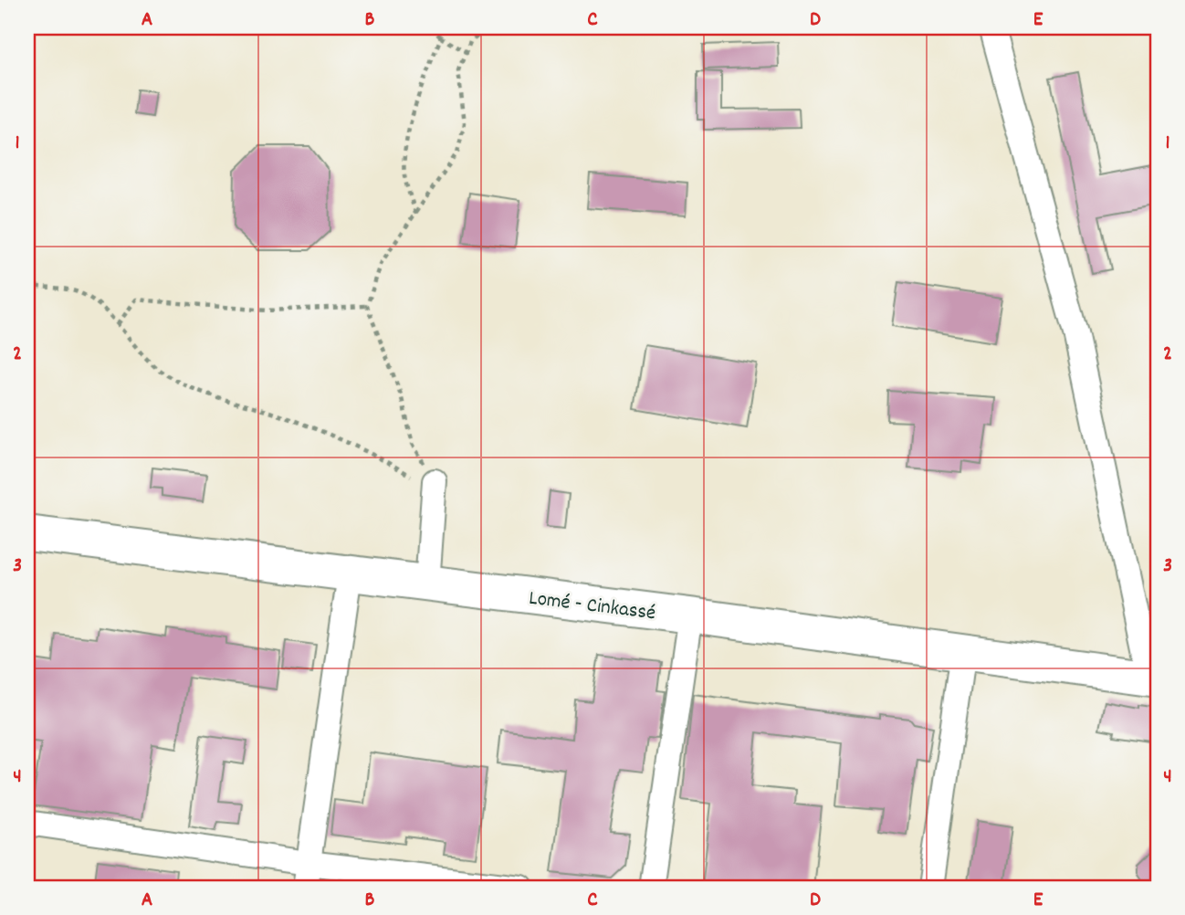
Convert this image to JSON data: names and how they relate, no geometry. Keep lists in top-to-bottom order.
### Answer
{
  "streets": {
    "highway": ["Lomé - Cinkassé"]
  },
  "grid": {
    "columns": [
      "A",
      "B",
      "C",
      "D",
      "E"
    ],
    "rows": [
      "1",
      "2",
      "3",
      "4"
    ]
  }
}
